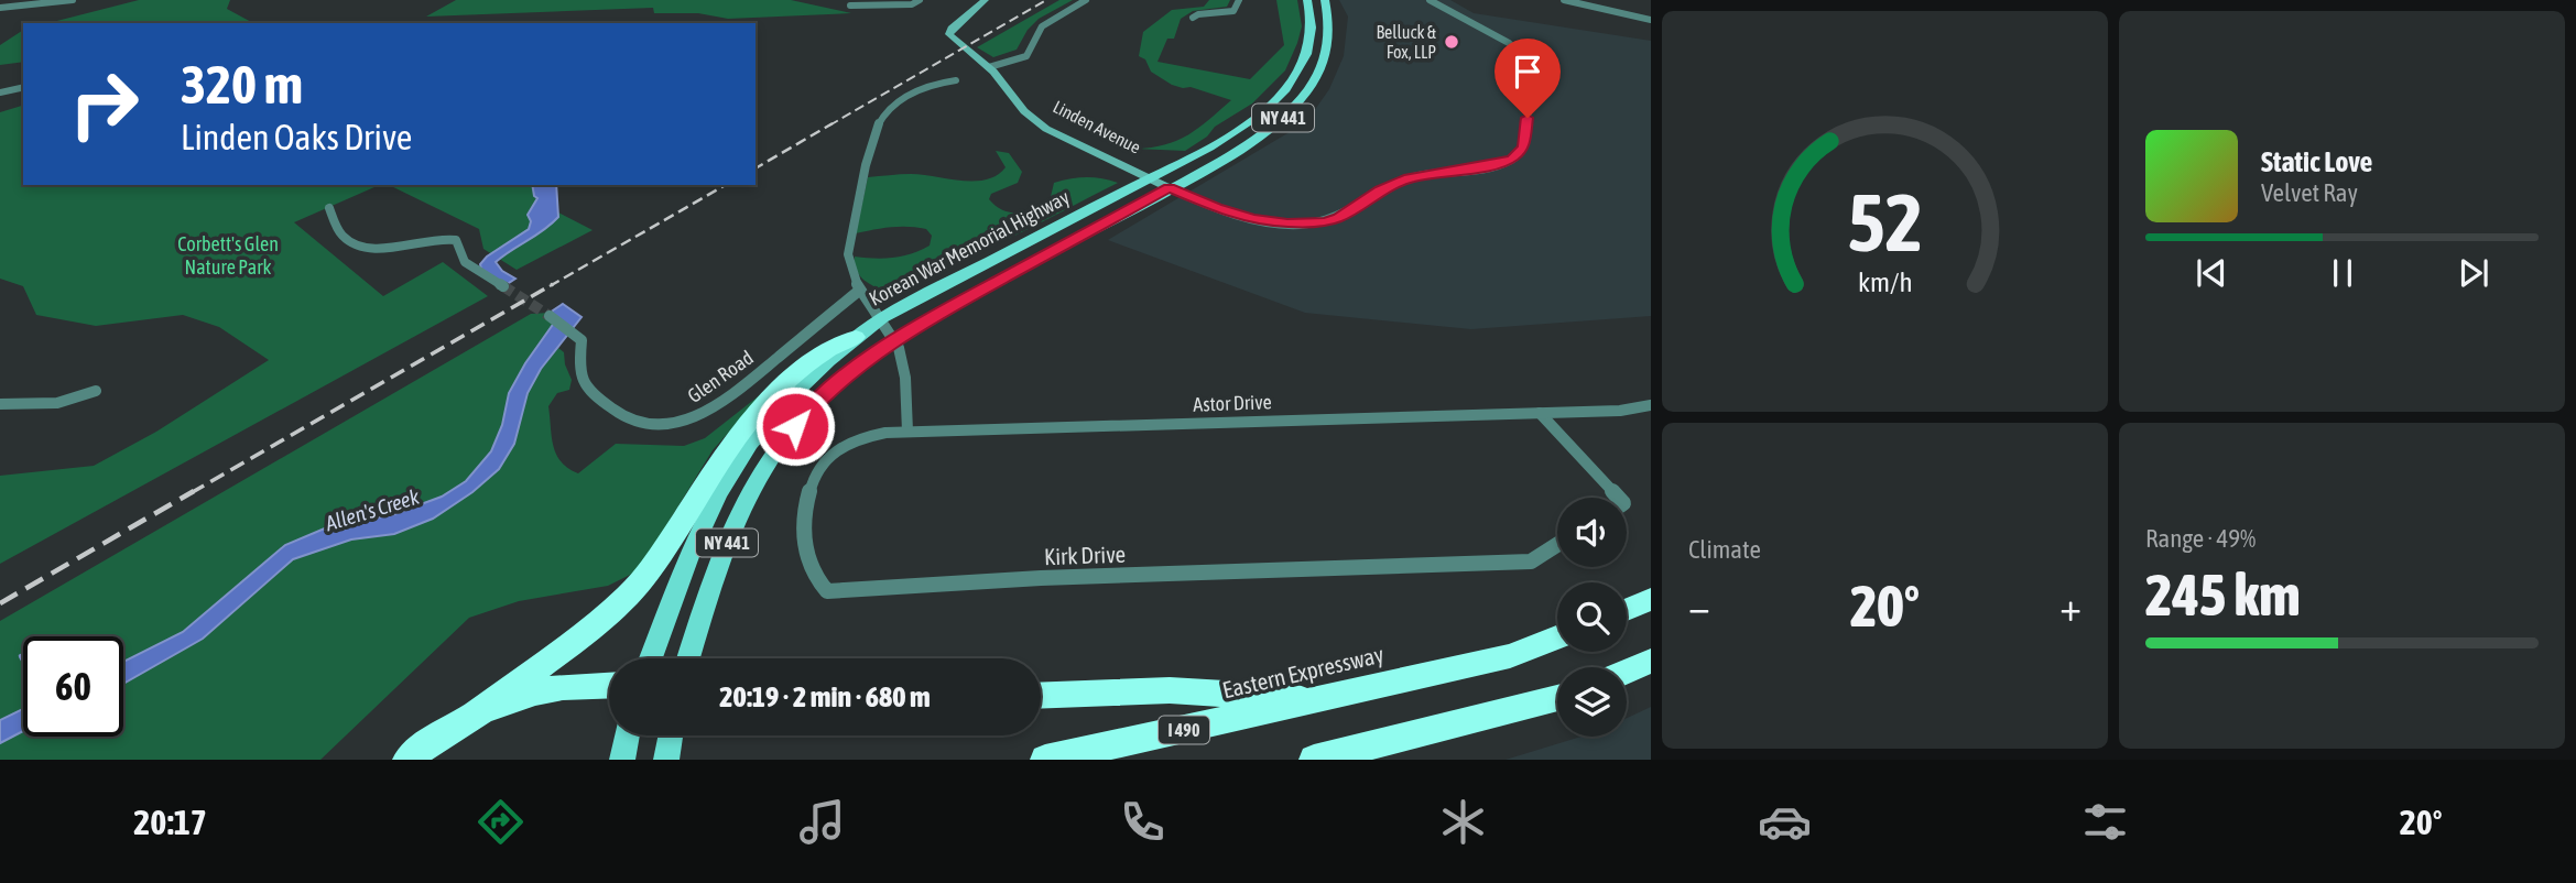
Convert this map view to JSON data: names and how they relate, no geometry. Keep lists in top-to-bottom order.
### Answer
{
  "streets": {
    "highway": ["Eastern Expressway", "I 490"],
    "main road": ["NY 441", "Korean War Memorial Highway"],
    "street": [
      "Linden Avenue",
      "Glen Road",
      "Astor Drive",
      "Kirk Drive"
    ]
  },
  "crossings": [
    ["NY 441", "Linden Avenue"],
    ["Linden Avenue", "Korean War Memorial Highway"],
    ["Astor Drive", "Kirk Drive"]
  ],
  "water": ["Allen's Creek"],
  "parks": ["Corbett's Glen Nature Park"],
  "places": ["Belluck & Fox, LLP"],
  "page": {
    "turn": ["320 m", "Linden Oaks Drive"],
    "song": ["Static Love", "Velvet Ray"],
    "tile": [
      "Climate",
      ["Range · 49%", "245 km"]
    ],
    "heat": ["−", "20°", "+"],
    "limit": "60",
    "trip": "20:19 · 2 min · 680 m",
    "tabs": ["20:17", "20°"],
    "gauge": ["52", "km/h"]
  }
}
